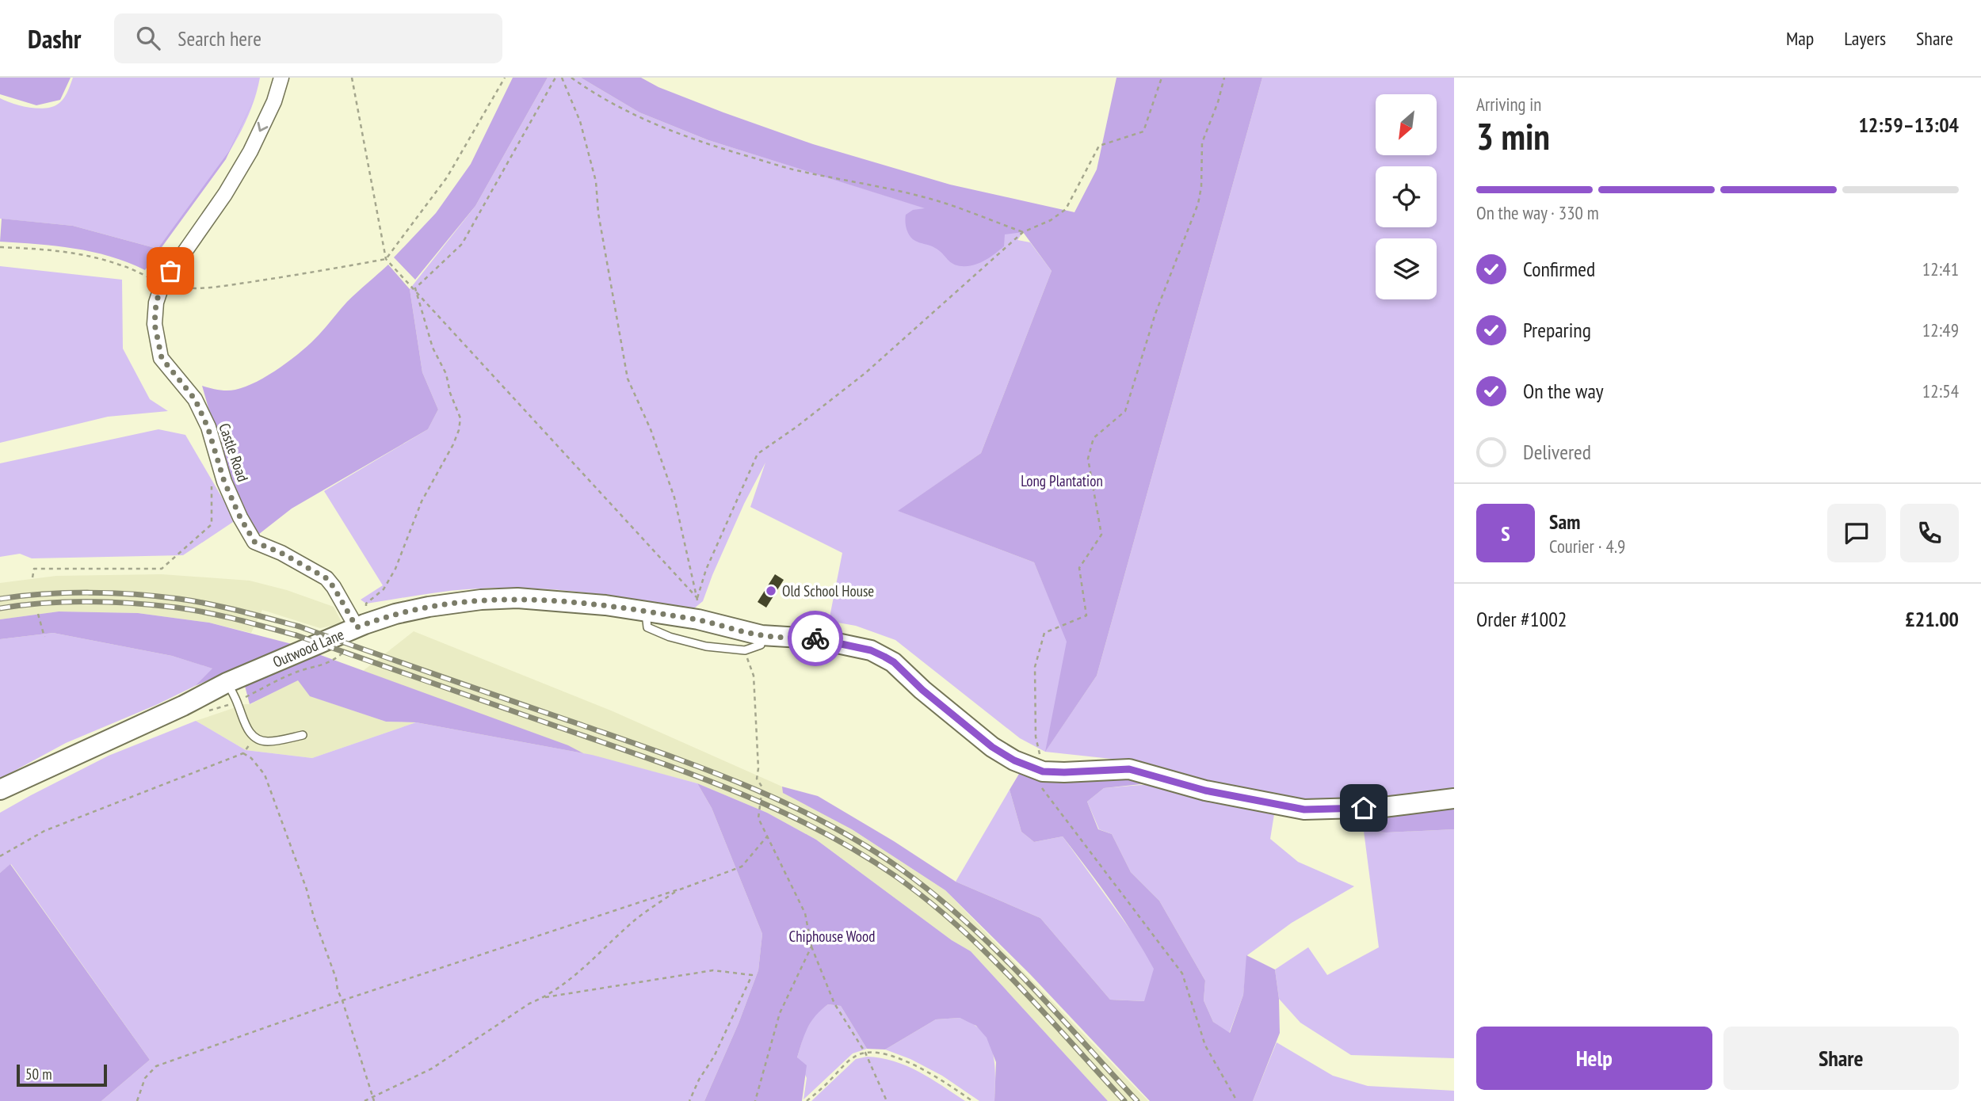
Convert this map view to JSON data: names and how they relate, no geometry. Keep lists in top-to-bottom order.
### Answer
{
  "streets": {
    "main road": ["Outwood Lane"],
    "street": ["Castle Road"]
  },
  "crossings": [
    ["Castle Road", "Outwood Lane"]
  ],
  "one_way": ["Castle Road"],
  "parks": ["Long Plantation", "Chiphouse Wood"],
  "places": ["Old School House"],
  "scale_bar": "50 m",
  "north": "bottom left",
  "page": {
    "header": "Dashr",
    "search": "Search here",
    "nav": ["Map", "Layers", "Share"],
    "heading": ["3 min", "Arriving in", "12:59–13:04"],
    "panel": [
      "Sam",
      "Courier · 4.9",
      "Order #1002",
      "£21.00"
    ],
    "bar": "On the way · 330 m",
    "list": [
      ["Confirmed", "12:41"],
      ["Preparing", "12:49"],
      ["On the way", "12:54"],
      "Delivered"
    ],
    "round": "S",
    "buttons": ["Help", "Share"],
    "scale": "50 m"
  }
}
